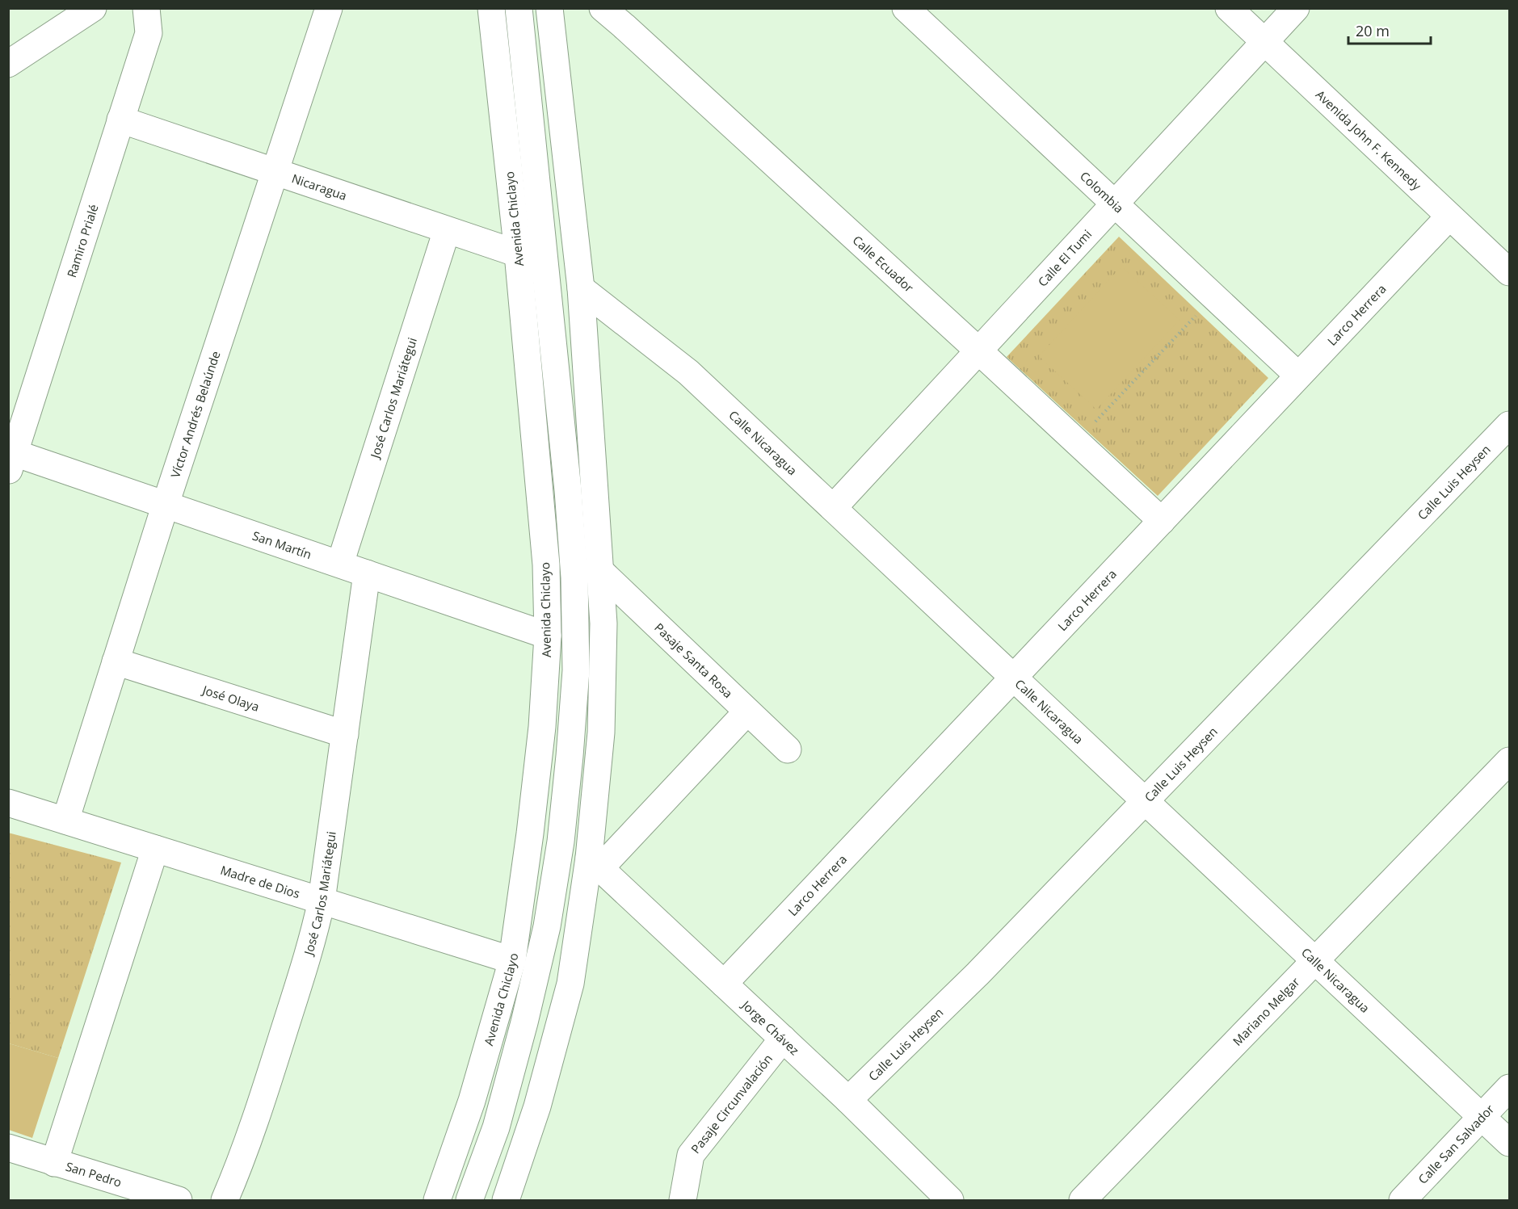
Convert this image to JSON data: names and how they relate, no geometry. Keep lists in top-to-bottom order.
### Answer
{
  "streets": {
    "street": [
      "Avenida John F. Kennedy",
      "Nicaragua",
      "Colombia",
      "Avenida Chiclayo",
      "Ramiro Prialé",
      "Calle El Tumi",
      "Calle Ecuador",
      "Larco Herrera",
      "José Carlos Mariátegui",
      "Víctor Andrés Belaúnde",
      "Calle Nicaragua",
      "Calle Luis Heysen",
      "San Martín",
      "Pasaje Santa Rosa",
      "José Olaya",
      "Madre de Dios",
      "Mariano Melgar",
      "Jorge Chávez",
      "Pasaje Circunvalación",
      "Calle San Salvador",
      "San Pedro"
    ]
  },
  "crossings": [
    ["Avenida John F. Kennedy", "Calle El Tumi"],
    ["Avenida John F. Kennedy", "Larco Herrera"],
    ["Nicaragua", "Avenida Chiclayo"],
    ["Nicaragua", "Ramiro Prialé"],
    ["Nicaragua", "José Carlos Mariátegui"],
    ["Nicaragua", "Víctor Andrés Belaúnde"],
    ["Colombia", "Calle El Tumi"],
    ["Colombia", "Larco Herrera"],
    ["Avenida Chiclayo", "San Martín"],
    ["Avenida Chiclayo", "Madre de Dios"],
    ["Ramiro Prialé", "San Martín"],
    ["Calle El Tumi", "Calle Ecuador"],
    ["Calle El Tumi", "Calle Nicaragua"],
    ["Calle Ecuador", "Larco Herrera"],
    ["Larco Herrera", "Calle Nicaragua"],
    ["Larco Herrera", "Jorge Chávez"],
    ["José Carlos Mariátegui", "San Martín"],
    ["José Carlos Mariátegui", "José Olaya"],
    ["José Carlos Mariátegui", "Madre de Dios"],
    ["Víctor Andrés Belaúnde", "San Martín"],
    ["Víctor Andrés Belaúnde", "José Olaya"],
    ["Víctor Andrés Belaúnde", "Madre de Dios"],
    ["Calle Nicaragua", "Calle Luis Heysen"],
    ["Calle Nicaragua", "Mariano Melgar"],
    ["Calle Nicaragua", "Calle San Salvador"],
    ["Calle Luis Heysen", "Jorge Chávez"],
    ["Jorge Chávez", "Pasaje Circunvalación"]
  ],
  "scale_bar": "20 m"
}
